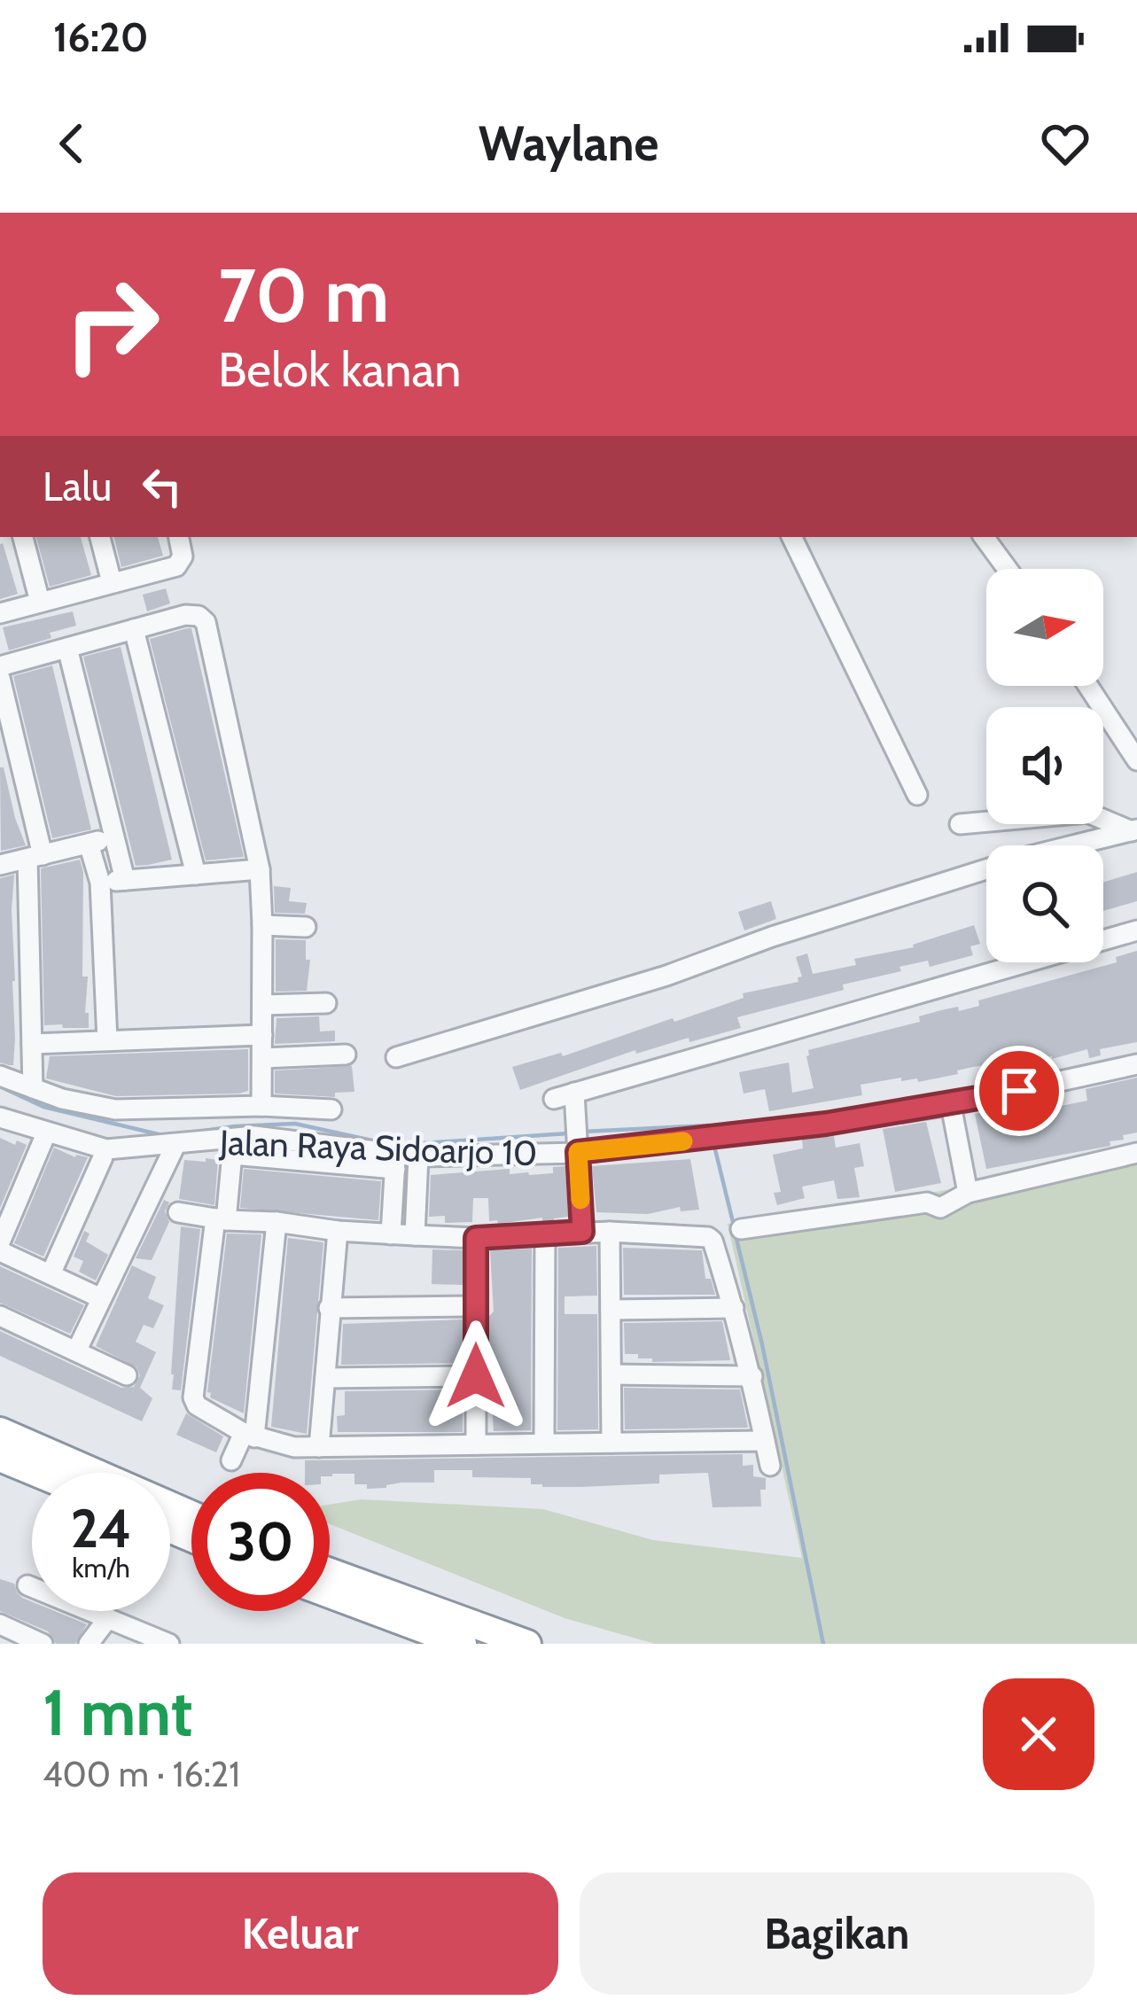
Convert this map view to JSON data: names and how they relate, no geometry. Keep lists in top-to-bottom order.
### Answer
{
  "streets": {
    "street": ["Jalan Raya Sidoarjo 10"]
  },
  "north": "right",
  "page": {
    "status": "16:20",
    "header": "Waylane",
    "turn": ["70 m", "Belok kanan"],
    "then": "Lalu",
    "speed": "24 km/h",
    "limit": "30",
    "heading": ["1 mnt", "400 m · 16:21"],
    "buttons": ["Keluar", "Bagikan"]
  }
}
